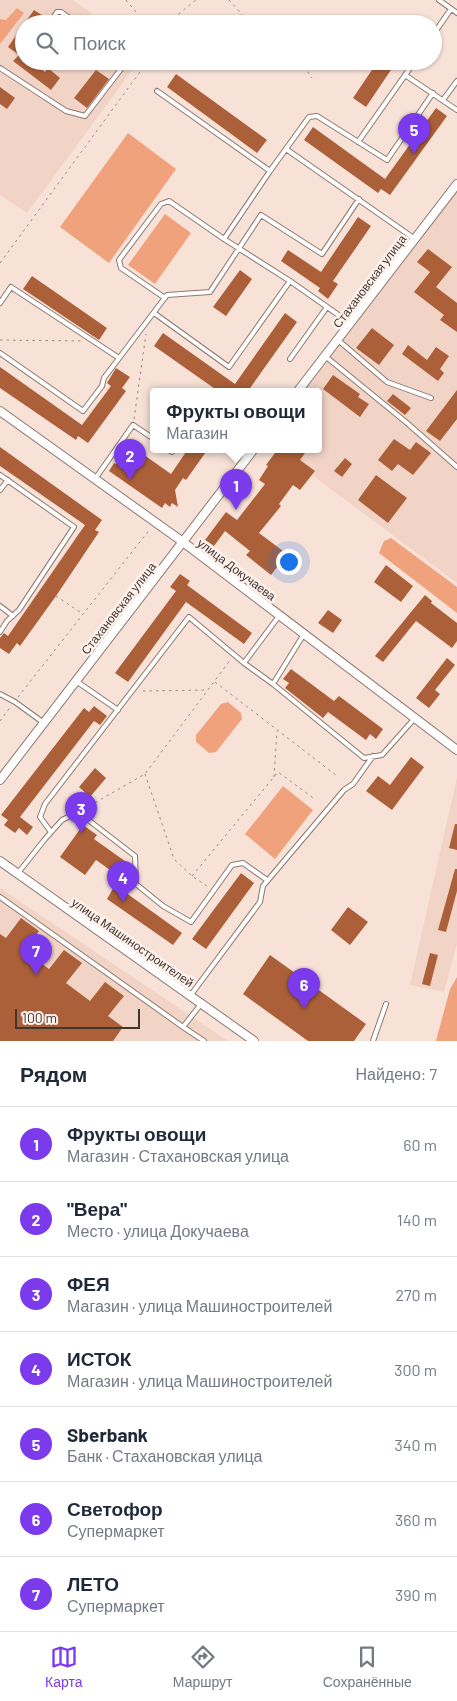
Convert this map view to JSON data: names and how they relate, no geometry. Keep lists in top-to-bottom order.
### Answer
{
  "streets": {
    "street": ["Стахановская улица", "улица Докучаева", "улица Машиностроителей"]
  },
  "crossings": [
    ["Стахановская улица", "улица Докучаева"]
  ],
  "scale_bar": "100 m",
  "page": {
    "search": "Поиск",
    "pins": [
      "5",
      "2",
      "1",
      "3",
      "4",
      "7",
      "6"
    ],
    "popup": ["Фрукты овощи", "Магазин"],
    "scale": "100 m",
    "heading": ["Рядом", "Найдено: 7"],
    "list": [
      {
        "mark": "1",
        "name": "Фрукты овощи",
        "note": "Магазин · Стахановская улица",
        "value": "60 m"
      },
      {
        "mark": "2",
        "name": "\"Вера\"",
        "note": "Место · улица Докучаева",
        "value": "140 m"
      },
      {
        "mark": "3",
        "name": "ФЕЯ",
        "note": "Магазин · улица Машиностроителей",
        "value": "270 m"
      },
      {
        "mark": "4",
        "name": "ИСТОК",
        "note": "Магазин · улица Машиностроителей",
        "value": "300 m"
      },
      {
        "mark": "5",
        "name": "Sberbank",
        "note": "Банк · Стахановская улица",
        "value": "340 m"
      },
      {
        "mark": "6",
        "name": "Светофор",
        "note": "Супермаркет",
        "value": "360 m"
      },
      {
        "mark": "7",
        "name": "ЛЕТО",
        "note": "Супермаркет",
        "value": "390 m"
      }
    ],
    "nav": ["Карта", "Маршрут", "Сохранённые"]
  }
}
